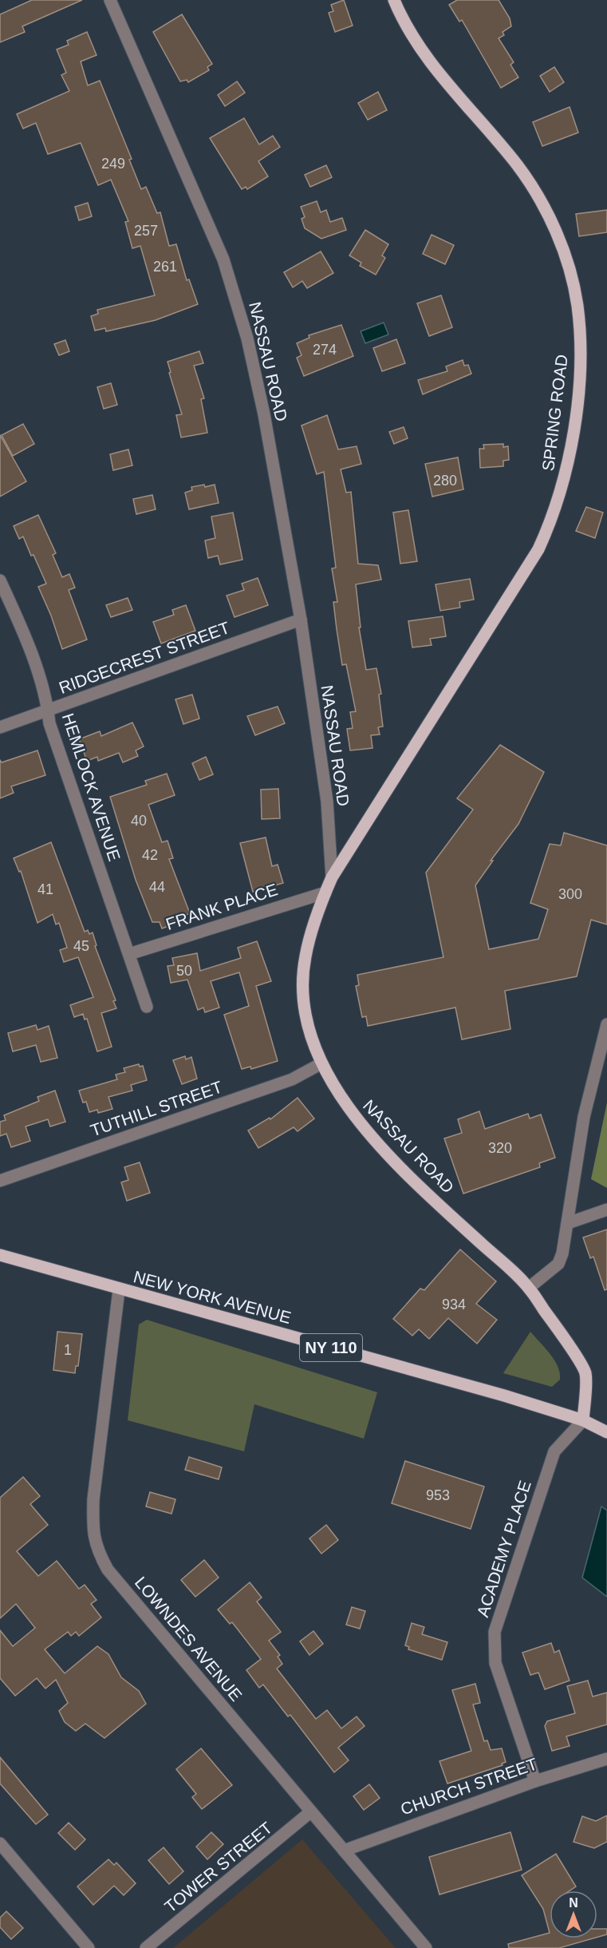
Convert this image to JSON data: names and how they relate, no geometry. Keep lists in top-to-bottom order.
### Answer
{
  "streets": {
    "main road": [
      "NASSAU ROAD",
      "SPRING ROAD",
      "NEW YORK AVENUE",
      "NY 110"
    ],
    "street": [
      "RIDGECREST STREET",
      "HEMLOCK AVENUE",
      "FRANK PLACE",
      "TUTHILL STREET",
      "ACADEMY PLACE",
      "LOWNDES AVENUE",
      "CHURCH STREET",
      "TOWER STREET"
    ]
  },
  "crossings": [
    ["NASSAU ROAD", "SPRING ROAD"],
    ["NASSAU ROAD", "RIDGECREST STREET"],
    ["NASSAU ROAD", "FRANK PLACE"],
    ["NASSAU ROAD", "TUTHILL STREET"],
    ["NASSAU ROAD", "NEW YORK AVENUE"],
    ["NASSAU ROAD", "ACADEMY PLACE"],
    ["RIDGECREST STREET", "HEMLOCK AVENUE"],
    ["HEMLOCK AVENUE", "FRANK PLACE"],
    ["NEW YORK AVENUE", "ACADEMY PLACE"],
    ["NEW YORK AVENUE", "LOWNDES AVENUE"],
    ["ACADEMY PLACE", "CHURCH STREET"],
    ["LOWNDES AVENUE", "CHURCH STREET"],
    ["LOWNDES AVENUE", "TOWER STREET"]
  ],
  "house_numbers": [
    "249",
    "257",
    "261",
    "274",
    "280",
    "40",
    "42",
    "44",
    "41",
    "300",
    "45",
    "50",
    "320",
    "934",
    "1",
    "953"
  ],
  "north": "top"
}
